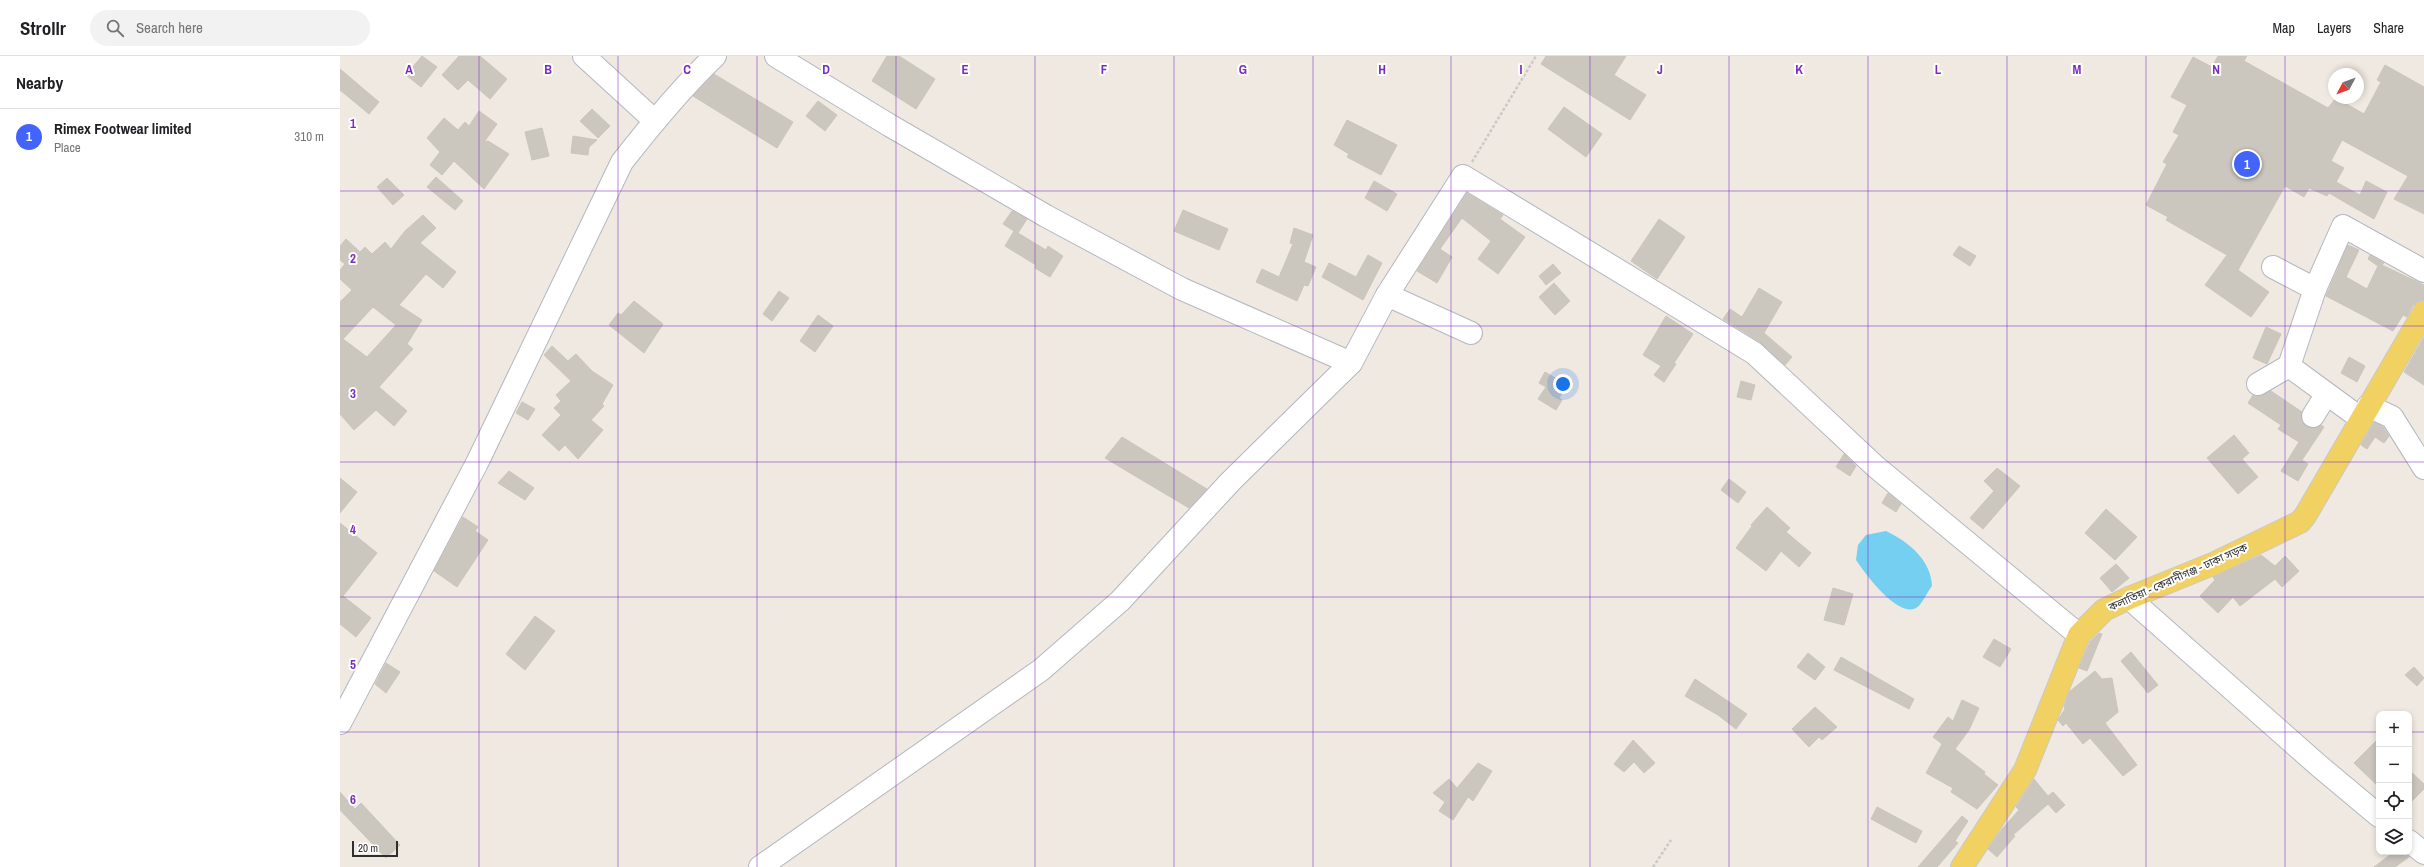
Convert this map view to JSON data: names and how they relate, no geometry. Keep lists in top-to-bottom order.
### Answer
{
  "streets": {
    "main road": ["কলাতিয়া - কেরানীগঞ্জ - ঢাকা সড়ক"]
  },
  "scale_bar": "20 m",
  "north": "bottom left",
  "page": {
    "header": "Strollr",
    "search": "Search here",
    "nav": ["Map", "Layers", "Share"],
    "heading": "Nearby",
    "list": [
      {
        "mark": "1",
        "name": "Rimex Footwear limited",
        "note": "Place",
        "value": "310 m"
      }
    ],
    "pins": "1",
    "map_buttons": ["+", "−"],
    "scale": "20 m"
  },
  "grid": {
    "columns": [
      "A",
      "B",
      "C",
      "D",
      "E",
      "F",
      "G",
      "H",
      "I",
      "J",
      "K",
      "L",
      "M",
      "N"
    ],
    "rows": [
      "1",
      "2",
      "3",
      "4",
      "5",
      "6"
    ]
  }
}
